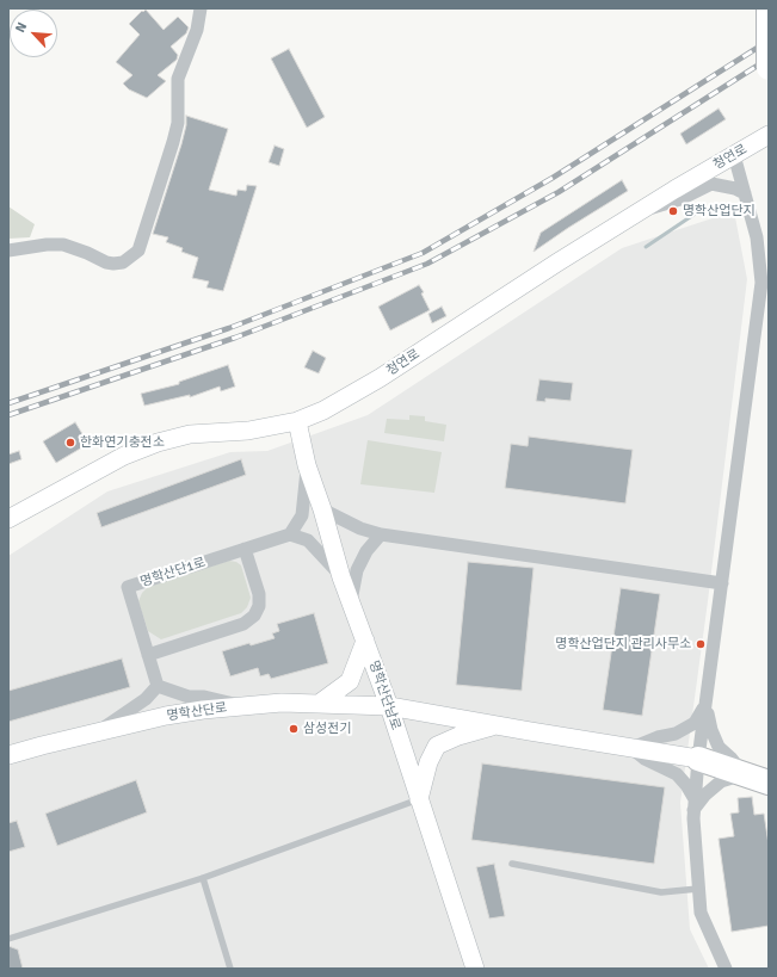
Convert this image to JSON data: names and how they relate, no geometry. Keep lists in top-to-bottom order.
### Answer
{
  "streets": {
    "street": [
      "청연로",
      "명학산단1로",
      "명학산단남로",
      "명학산단로"
    ]
  },
  "crossings": [
    ["청연로", "명학산단남로"],
    ["명학산단남로", "명학산단로"]
  ],
  "places": [
    "명학산업단지",
    "한화연기충전소",
    "명학산업단지 관리사무소",
    "삼성전기"
  ],
  "north": "top left"
}
